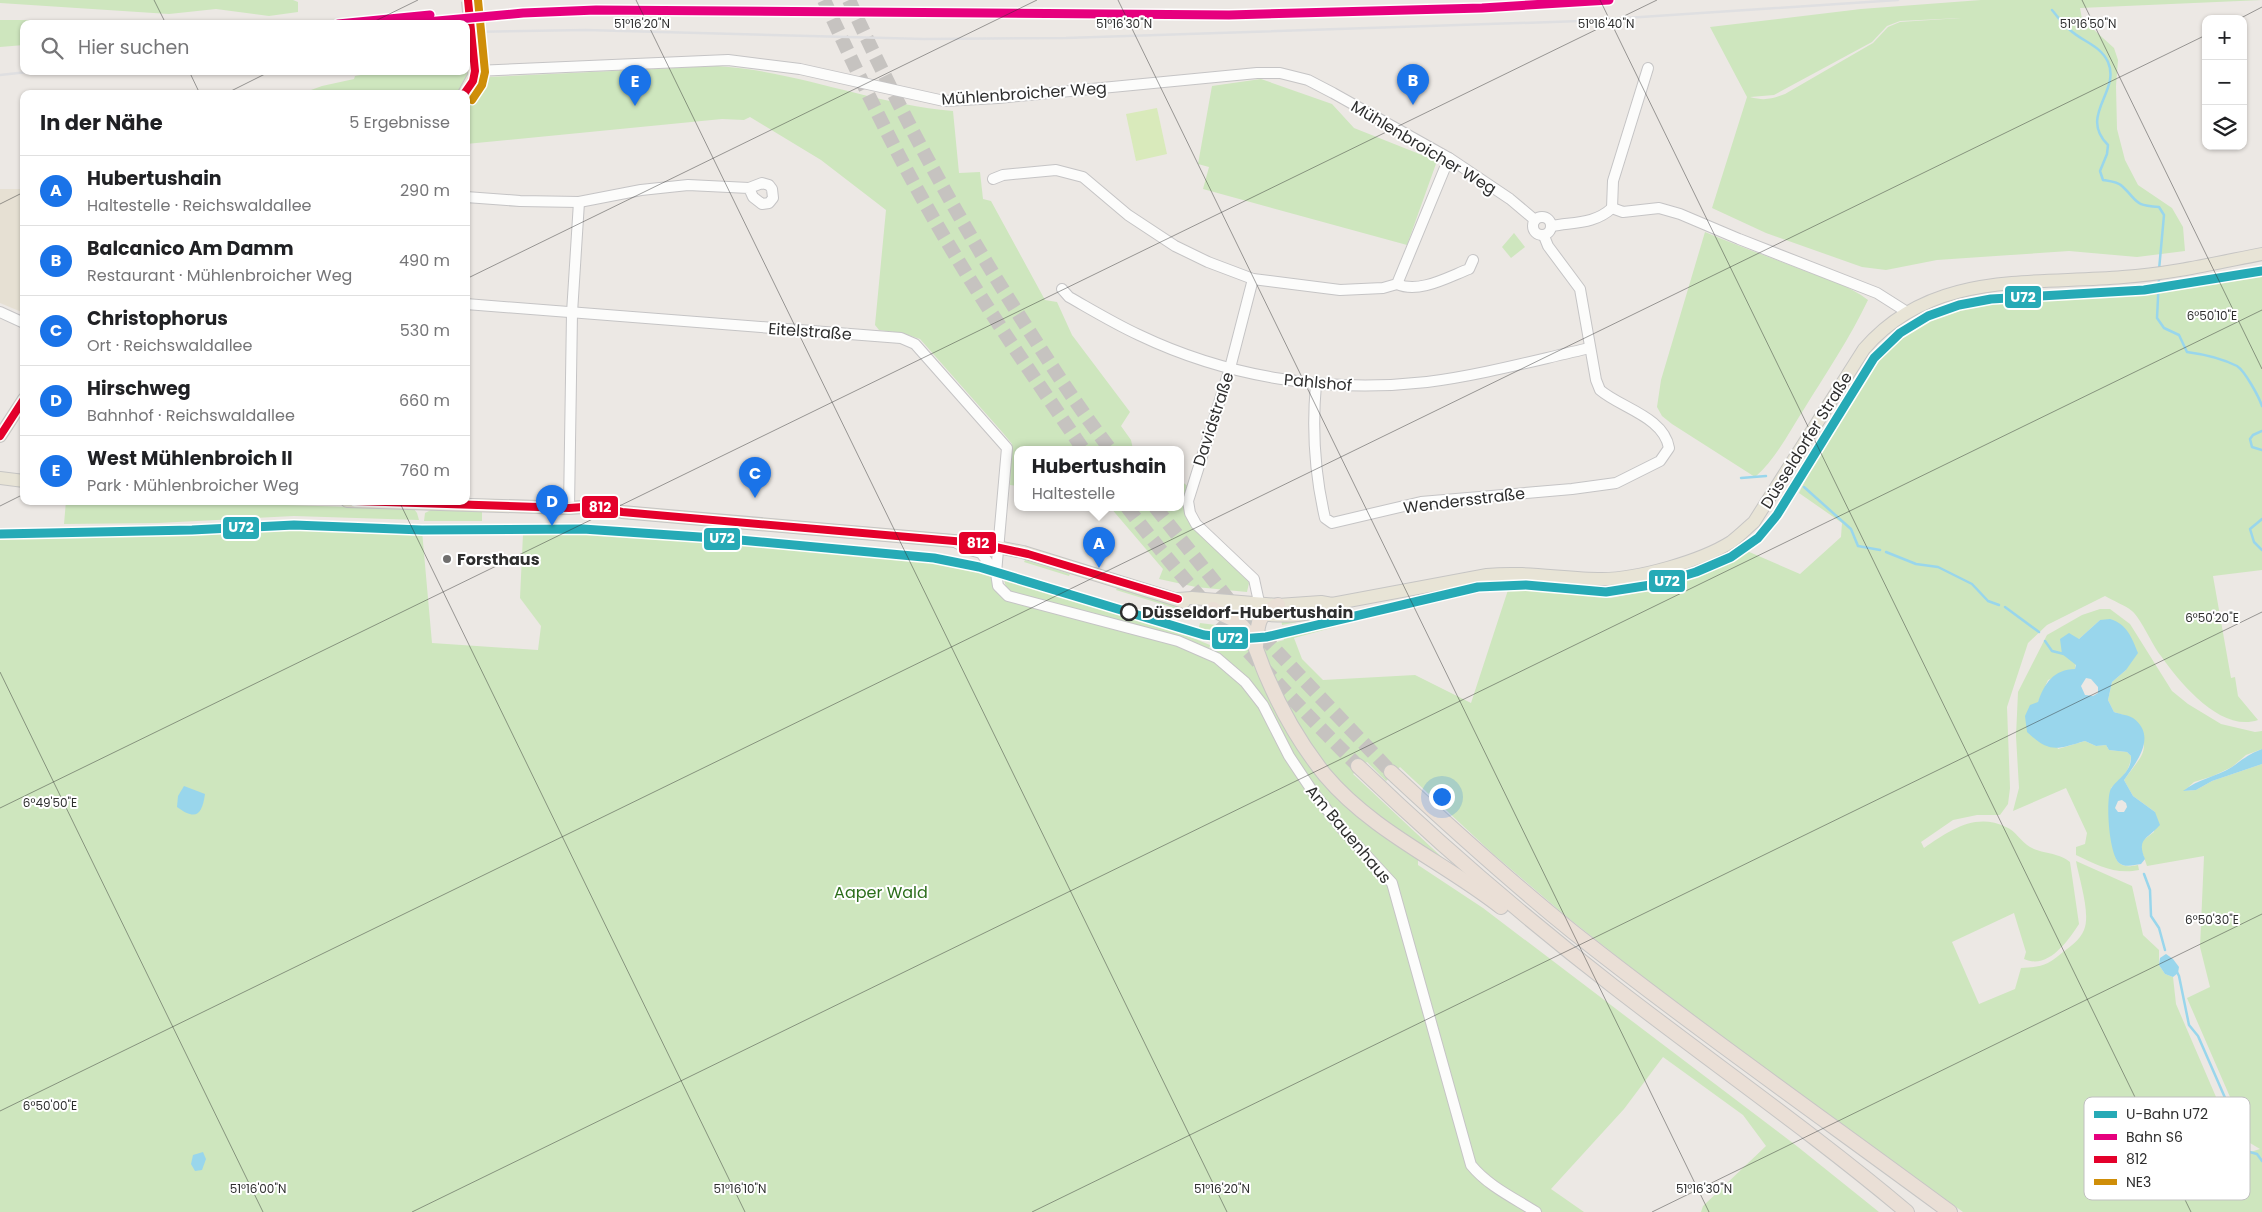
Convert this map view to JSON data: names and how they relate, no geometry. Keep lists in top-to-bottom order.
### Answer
{
  "streets": {
    "main road": ["Düsseldorfer Straße"],
    "street": [
      "Mühlenbroicher Weg",
      "Eitelstraße",
      "Pahlshof",
      "Davidstraße",
      "Wendersstraße",
      "Am Bauenhaus"
    ]
  },
  "crossings": [
    ["Pahlshof", "Davidstraße"],
    ["Pahlshof", "Wendersstraße"]
  ],
  "parks": ["Aaper Wald"],
  "places": ["Forsthaus", "Düsseldorf-Hubertushain"],
  "lines": [
    "rail line S6",
    "transit line 812",
    "transit line NE3",
    "metro line U72"
  ],
  "legend": [
    "U-Bahn U72",
    "Bahn S6",
    "812",
    "NE3"
  ],
  "page": {
    "map_buttons": ["+", "−"],
    "search": "Hier suchen",
    "pins": [
      "B",
      "E",
      "C",
      "D",
      "A"
    ],
    "heading": ["In der Nähe", "5 Ergebnisse"],
    "list": [
      {
        "mark": "A",
        "name": "Hubertushain",
        "note": "Haltestelle · Reichswaldallee",
        "value": "290 m"
      },
      {
        "mark": "B",
        "name": "Balcanico Am Damm",
        "note": "Restaurant · Mühlenbroicher Weg",
        "value": "490 m"
      },
      {
        "mark": "C",
        "name": "Christophorus",
        "note": "Ort · Reichswaldallee",
        "value": "530 m"
      },
      {
        "mark": "D",
        "name": "Hirschweg",
        "note": "Bahnhof · Reichswaldallee",
        "value": "660 m"
      },
      {
        "mark": "E",
        "name": "West Mühlenbroich II",
        "note": "Park · Mühlenbroicher Weg",
        "value": "760 m"
      }
    ],
    "popup": ["Hubertushain", "Haltestelle"]
  },
  "coordinates": [
    "51°16'50\"N",
    "51°16'20\"N",
    "51°16'30\"N",
    "51°16'40\"N",
    "6°50'10\"E",
    "6°50'20\"E",
    "6°49'50\"E",
    "6°50'30\"E",
    "6°50'00\"E",
    "51°16'00\"N",
    "51°16'10\"N"
  ]
}
